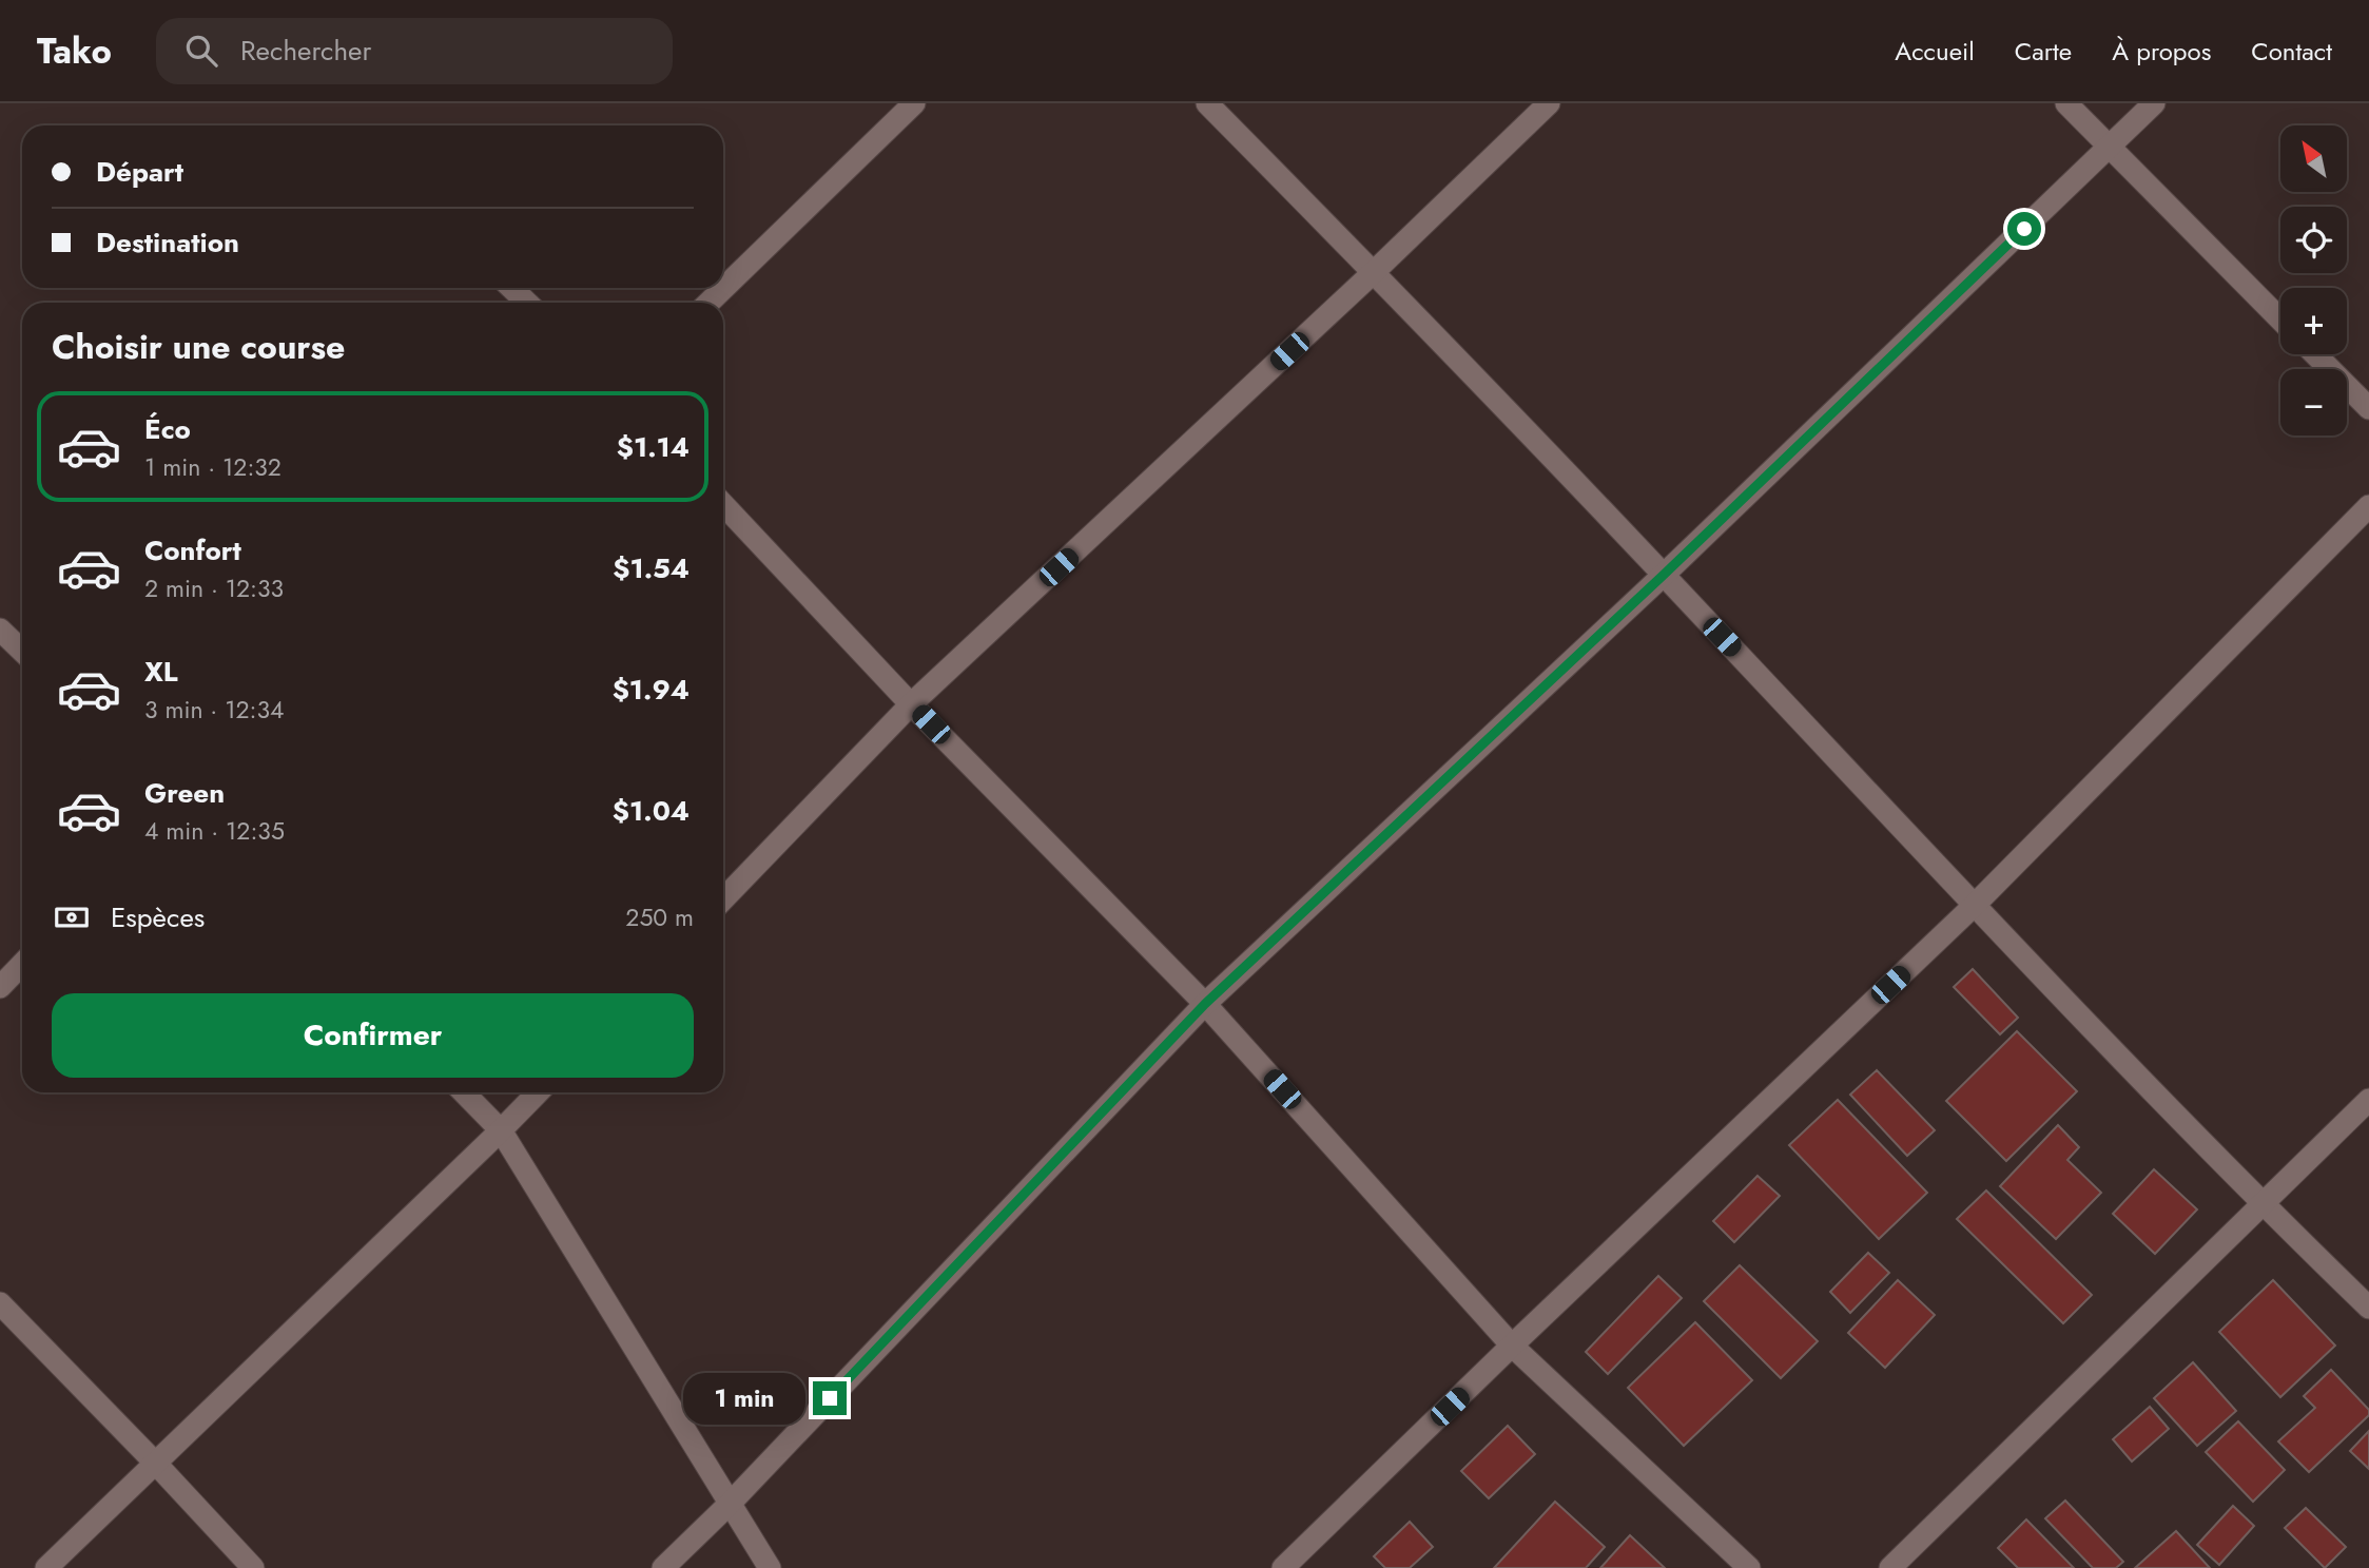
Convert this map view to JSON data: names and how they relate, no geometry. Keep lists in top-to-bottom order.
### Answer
{
  "north": "top left",
  "page": {
    "header": "Tako",
    "search": "Rechercher",
    "nav": [
      "Accueil",
      "Carte",
      "À propos",
      "Contact"
    ],
    "map_buttons": ["+", "−"],
    "banner": ["Départ", "Destination"],
    "heading": "Choisir une course",
    "list": [
      {
        "name": "Éco",
        "note": "1 min · 12:32",
        "value": "$1.14"
      },
      {
        "name": "Confort",
        "note": "2 min · 12:33",
        "value": "$1.54"
      },
      {
        "name": "XL",
        "note": "3 min · 12:34",
        "value": "$1.94"
      },
      {
        "name": "Green",
        "note": "4 min · 12:35",
        "value": "$1.04"
      }
    ],
    "pay": ["Espèces", "250 m"],
    "buttons": "Confirmer",
    "bubble": "1 min"
  }
}
